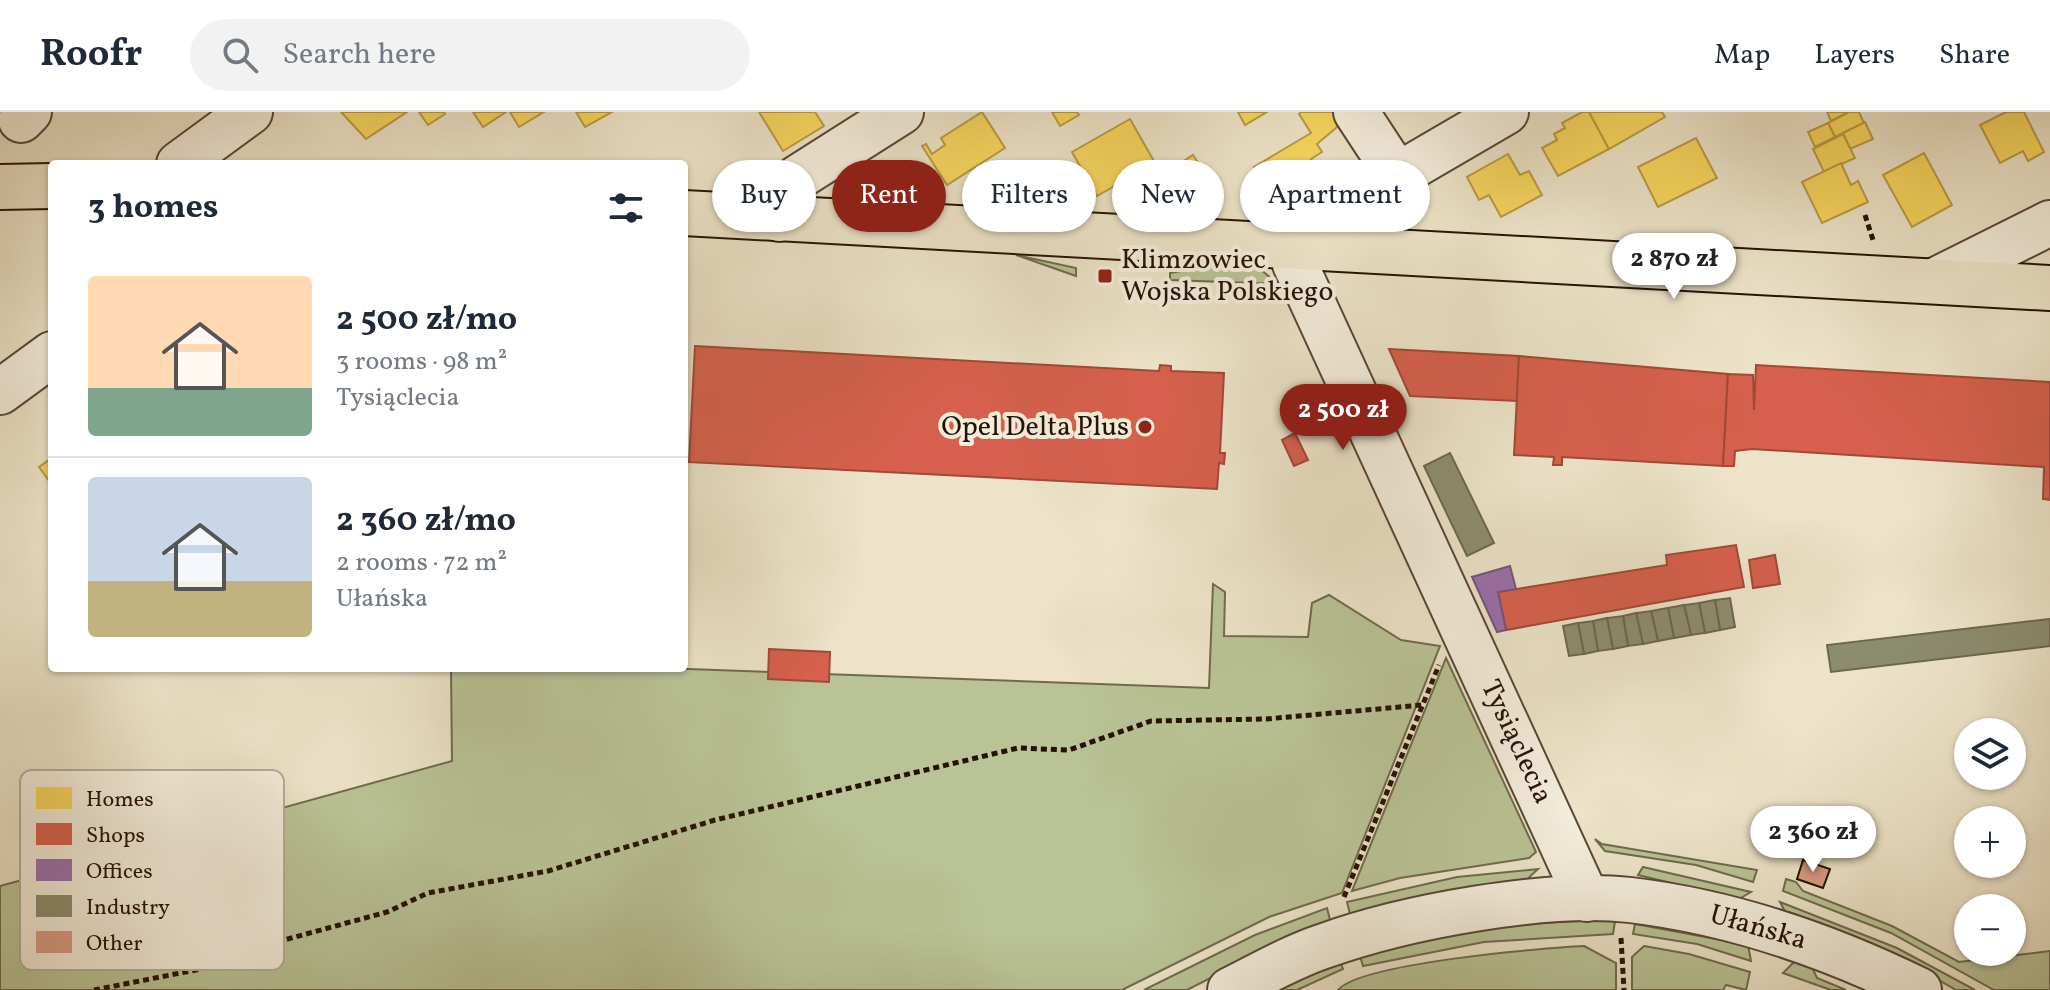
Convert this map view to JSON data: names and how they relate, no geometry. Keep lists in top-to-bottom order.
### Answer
{
  "streets": {
    "street": ["Tysiąclecia", "Ułańska"]
  },
  "crossings": [
    ["Tysiąclecia", "Ułańska"]
  ],
  "places": {
    "transit": ["Klimzowiec Wojska Polskiego"],
    "other": ["Opel Delta Plus"]
  },
  "legend": [
    "Homes",
    "Shops",
    "Offices",
    "Industry",
    "Other"
  ],
  "page": {
    "header": "Roofr",
    "search": "Search here",
    "nav": ["Map", "Layers", "Share"],
    "chip": [
      "Buy",
      "Rent",
      "Filters",
      "New",
      "Apartment"
    ],
    "heading": "3 homes",
    "price": ["2 870 zł", "2 500 zł", "2 360 zł"],
    "list": [
      {
        "name": "2 500 zł/mo",
        "note": "3 rooms · 98 m² · Tysiąclecia"
      },
      {
        "name": "2 360 zł/mo",
        "note": "2 rooms · 72 m² · Ułańska"
      }
    ],
    "map_buttons": ["+", "−"]
  }
}
